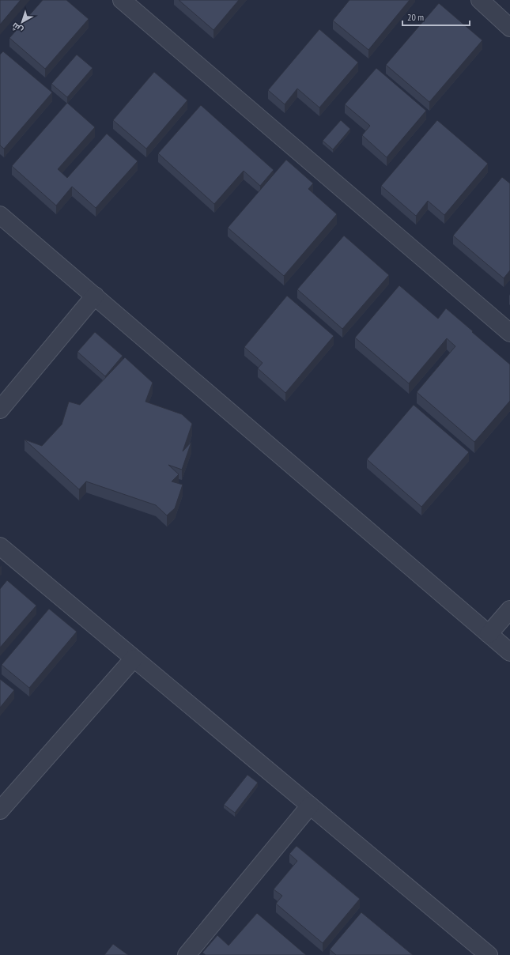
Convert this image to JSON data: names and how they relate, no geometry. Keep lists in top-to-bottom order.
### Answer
{
  "scale_bar": "20 m",
  "north": "bottom left"
}
